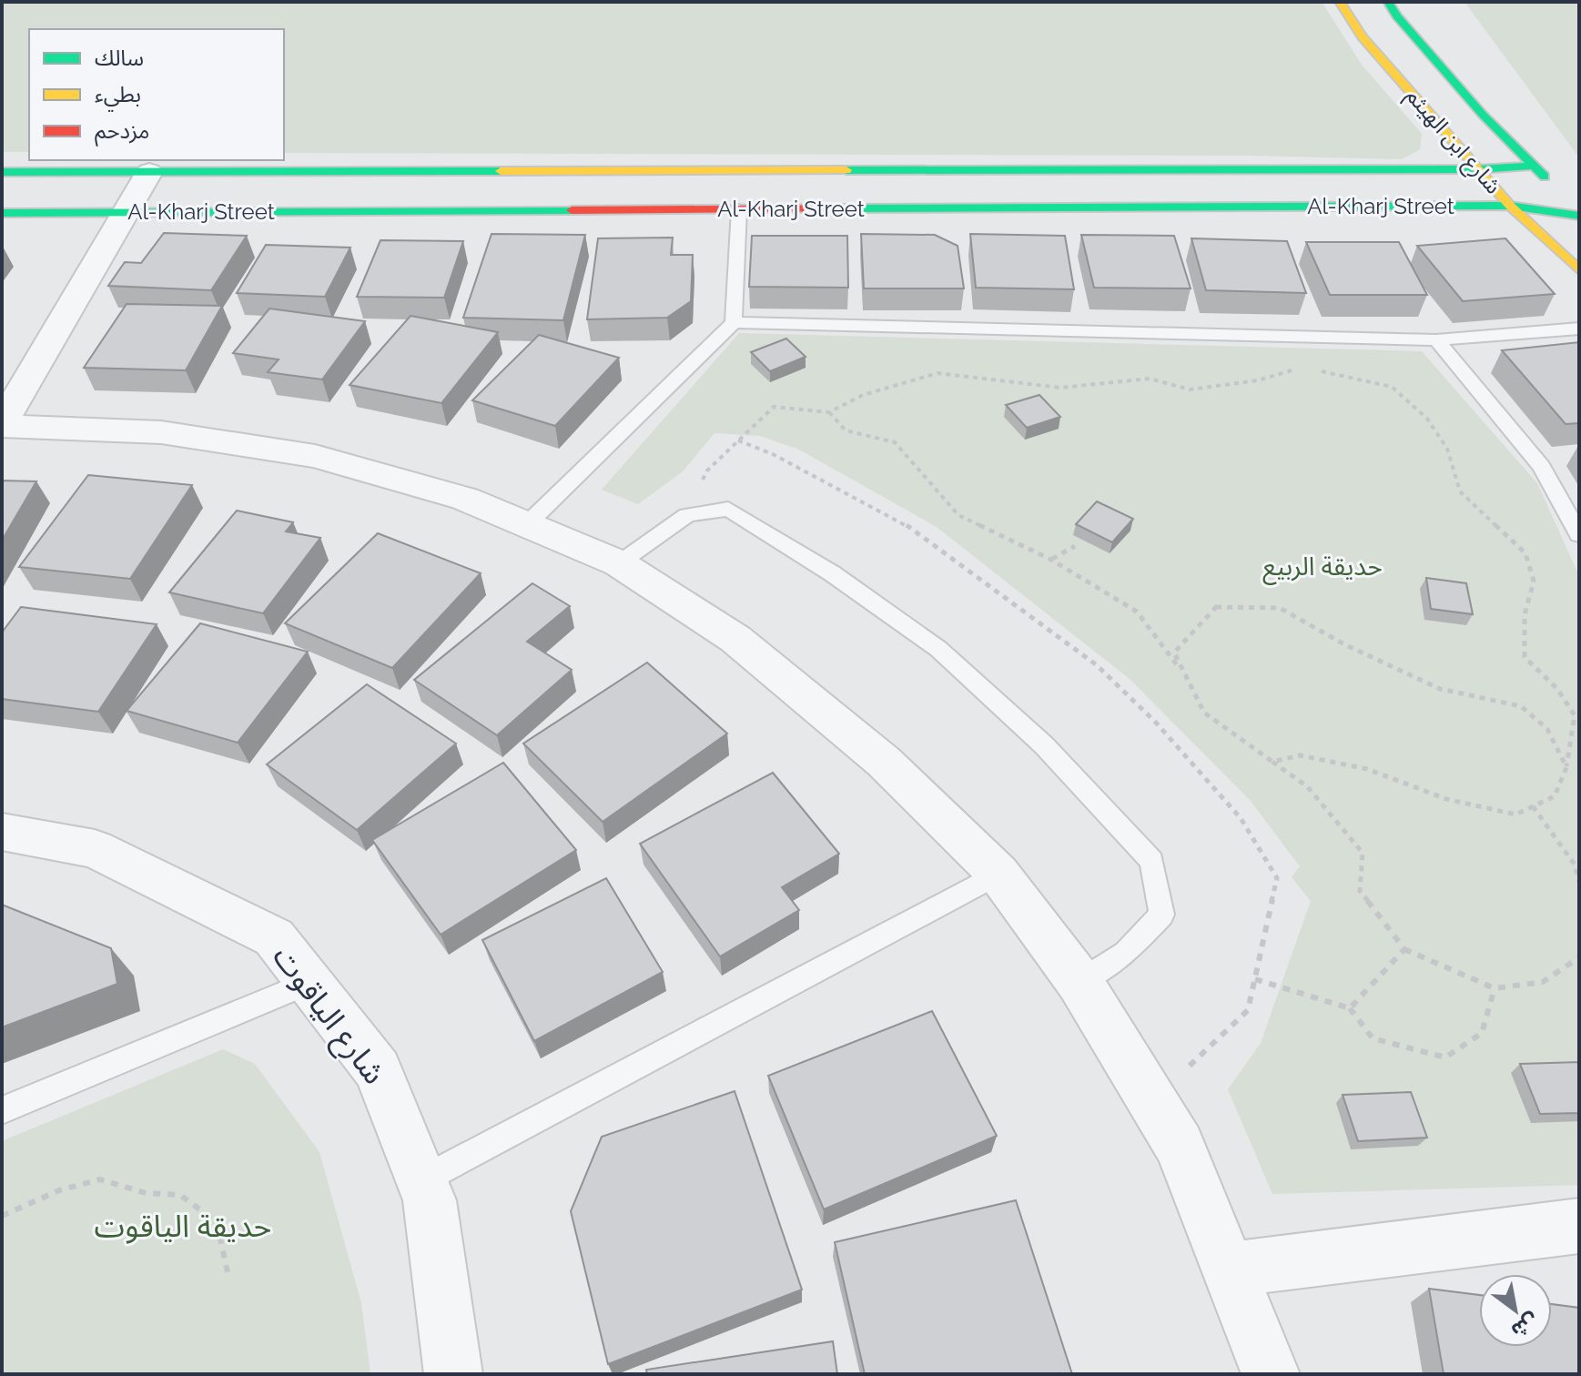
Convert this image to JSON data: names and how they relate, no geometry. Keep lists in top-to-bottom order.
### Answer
{
  "streets": {
    "street": ["شارع ابن الهيثم", "Al-Kharj Street", "شارع الياقوت"]
  },
  "crossings": [
    ["شارع ابن الهيثم", "Al-Kharj Street"]
  ],
  "parks": ["حديقة الربيع", "حديقة الياقوت"],
  "legend": ["سالك", "بطيء", "مزدحم"],
  "north": "bottom right"
}
